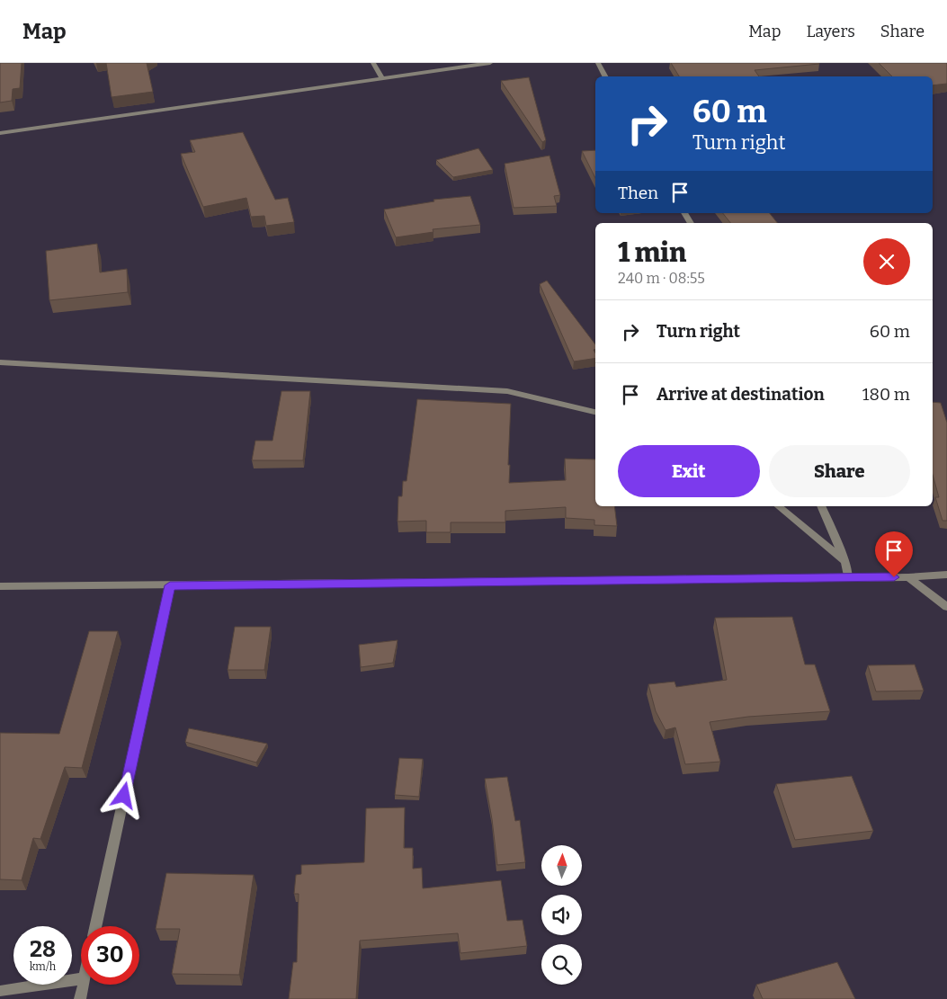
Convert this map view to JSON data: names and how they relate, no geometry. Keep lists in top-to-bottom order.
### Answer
{
  "north": "top",
  "page": {
    "header": "Map",
    "nav": ["Map", "Layers", "Share"],
    "turn": ["60 m", "Turn right"],
    "then": "Then",
    "heading": ["1 min", "240 m · 08:55"],
    "list": [
      {
        "name": "Turn right",
        "value": "60 m"
      },
      {
        "name": "Arrive at destination",
        "value": "180 m"
      }
    ],
    "buttons": ["Exit", "Share"],
    "speed": "28 km/h",
    "limit": "30"
  }
}
